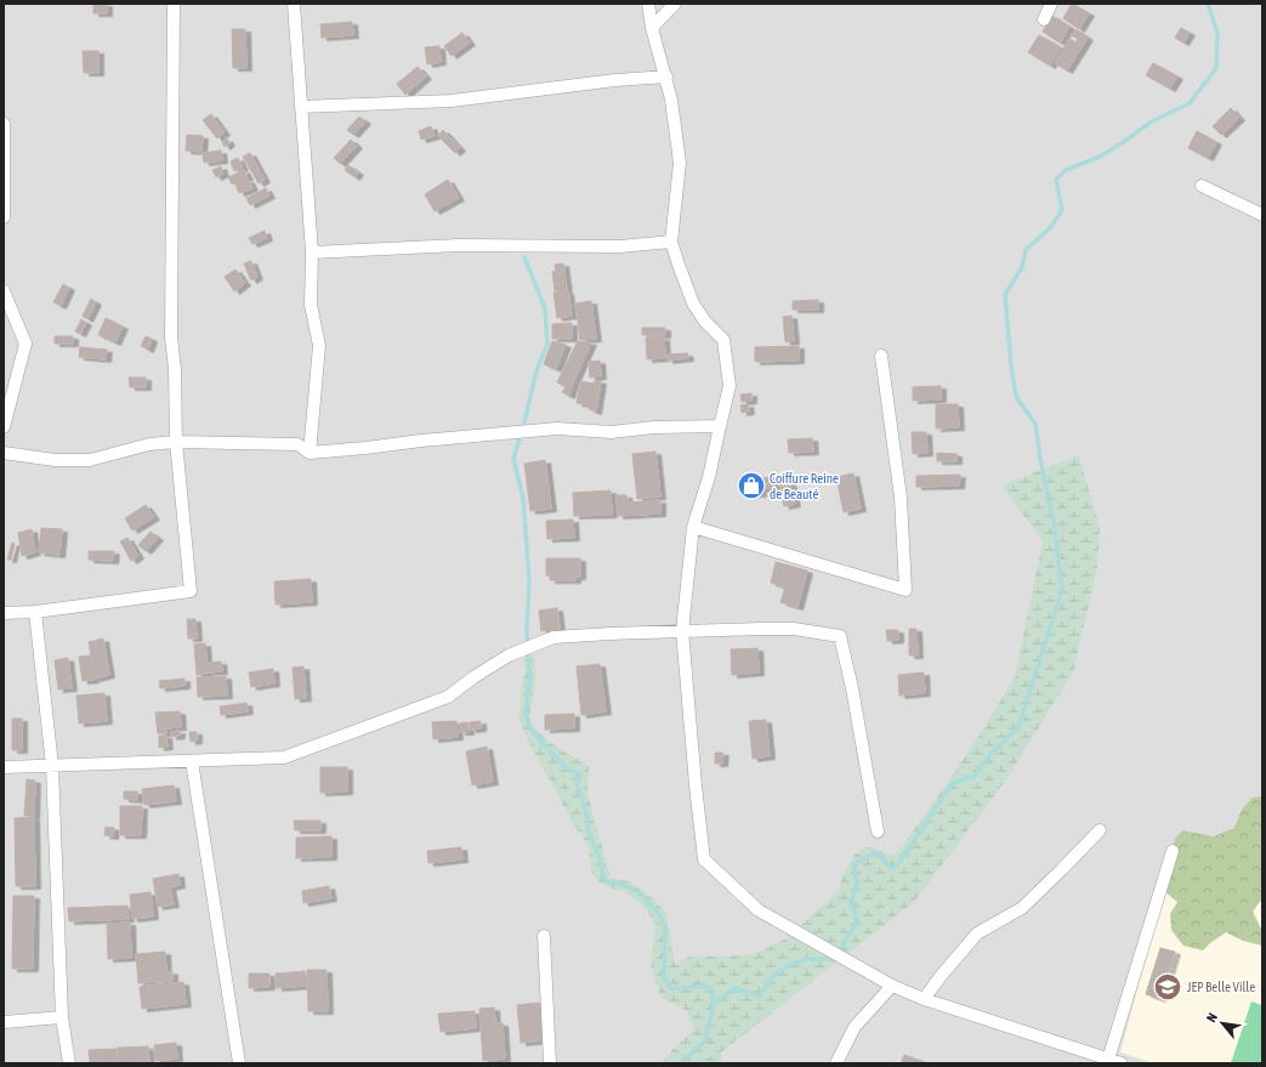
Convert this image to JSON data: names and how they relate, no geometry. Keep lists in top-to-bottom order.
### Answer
{
  "places": {
    "shop": ["Coiffure Reine de Beauté"],
    "school or university": ["JEP Belle Ville"]
  },
  "north": "top left"
}
